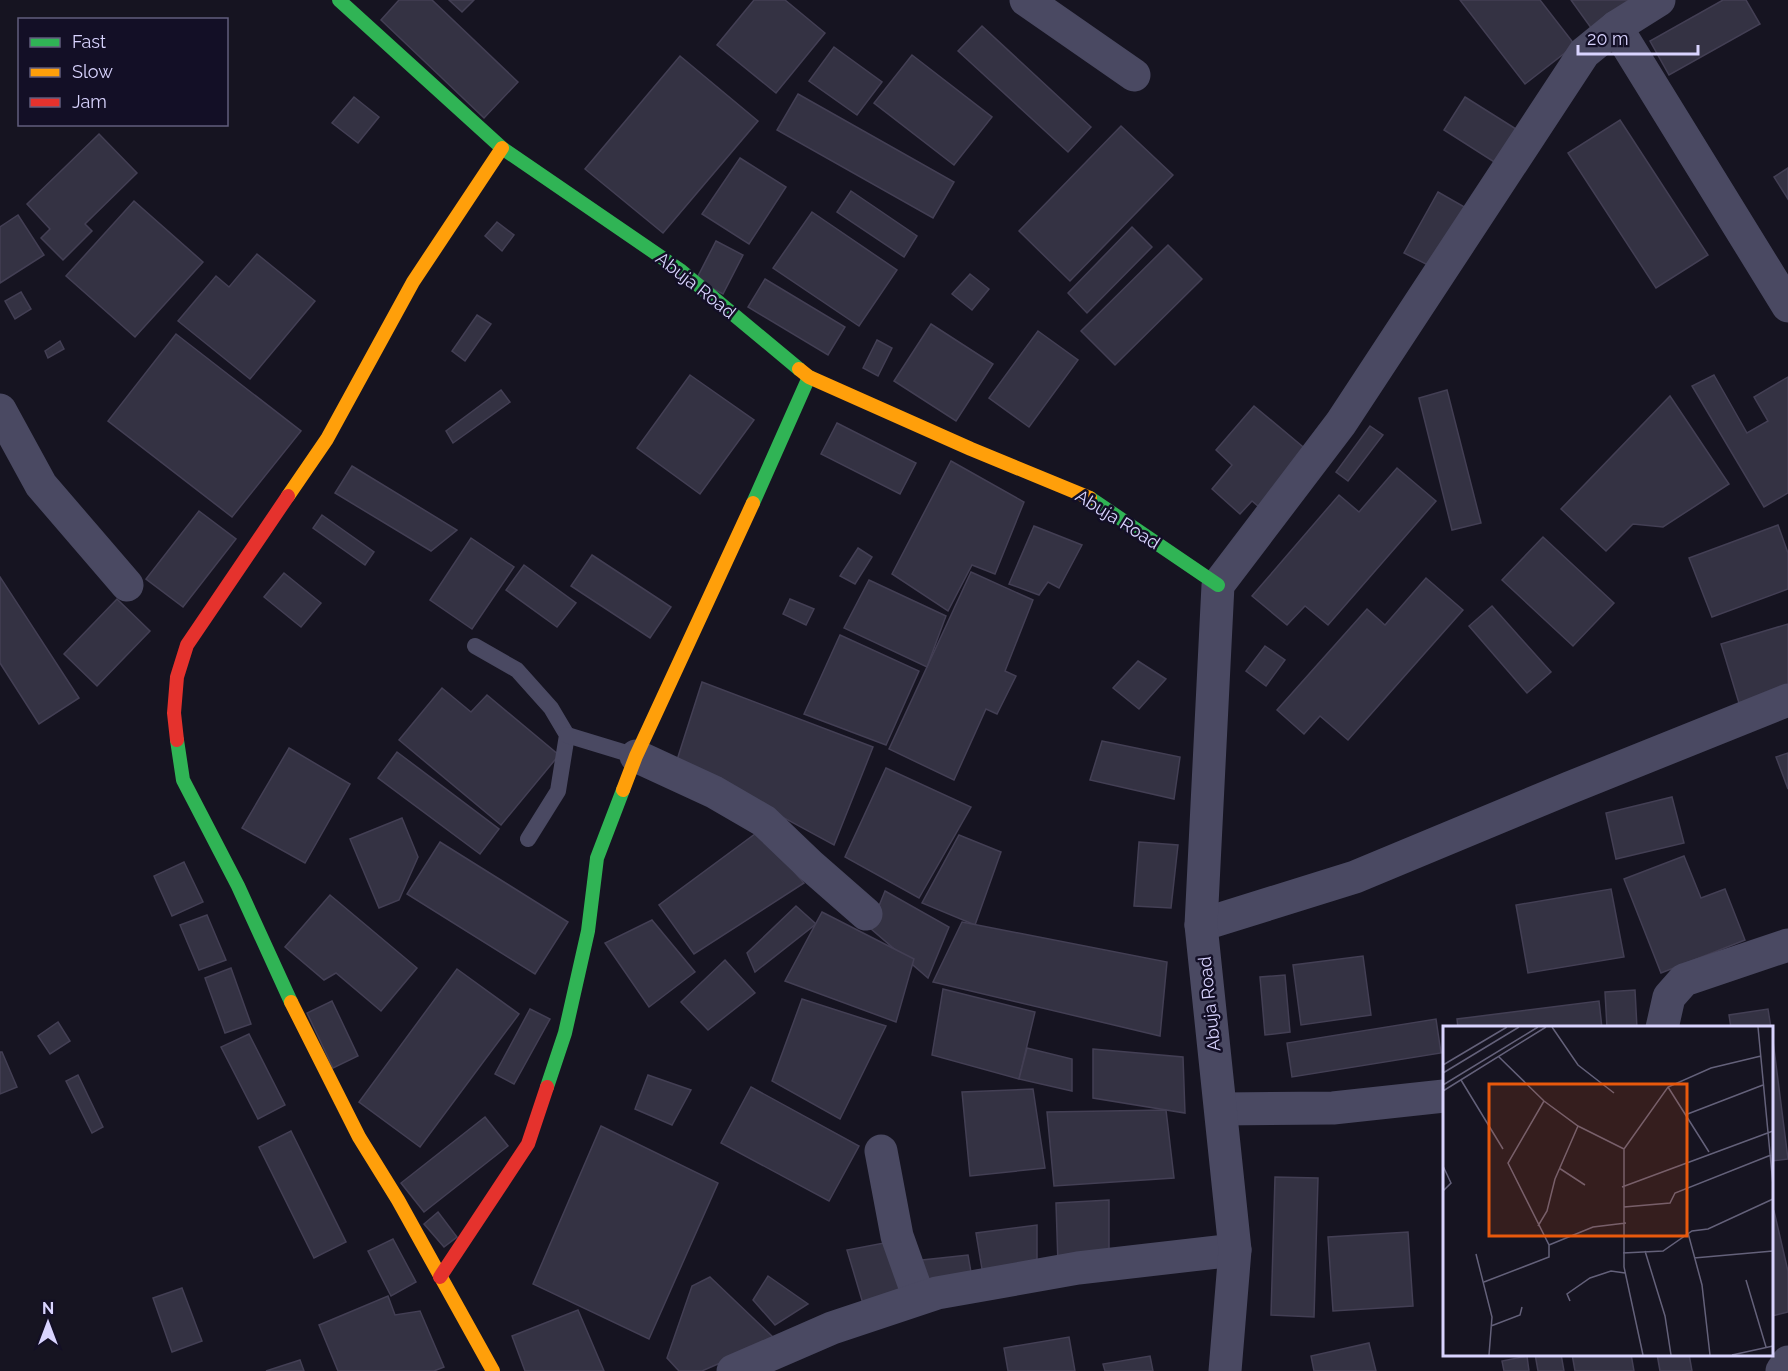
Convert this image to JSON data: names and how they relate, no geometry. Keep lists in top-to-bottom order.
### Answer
{
  "streets": {
    "street": ["Abuja Road"]
  },
  "legend": ["Fast", "Slow", "Jam"],
  "scale_bar": "20 m",
  "north": "top"
}
